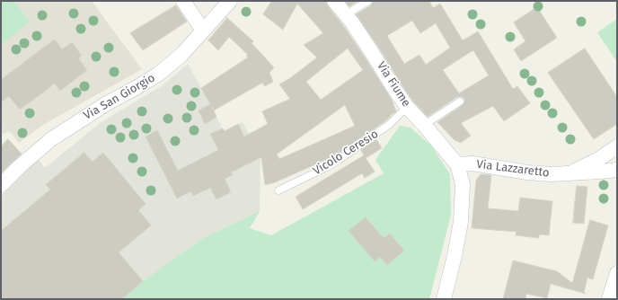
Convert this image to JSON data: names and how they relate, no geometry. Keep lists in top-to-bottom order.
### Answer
{
  "streets": {
    "street": ["Via Fiume", "Via San Giorgio", "Via Lazzaretto"],
    "lane": ["Vicolo Ceresio"]
  },
  "crossings": [
    ["Via Fiume", "Vicolo Ceresio"],
    ["Via Fiume", "Via Lazzaretto"]
  ]
}
